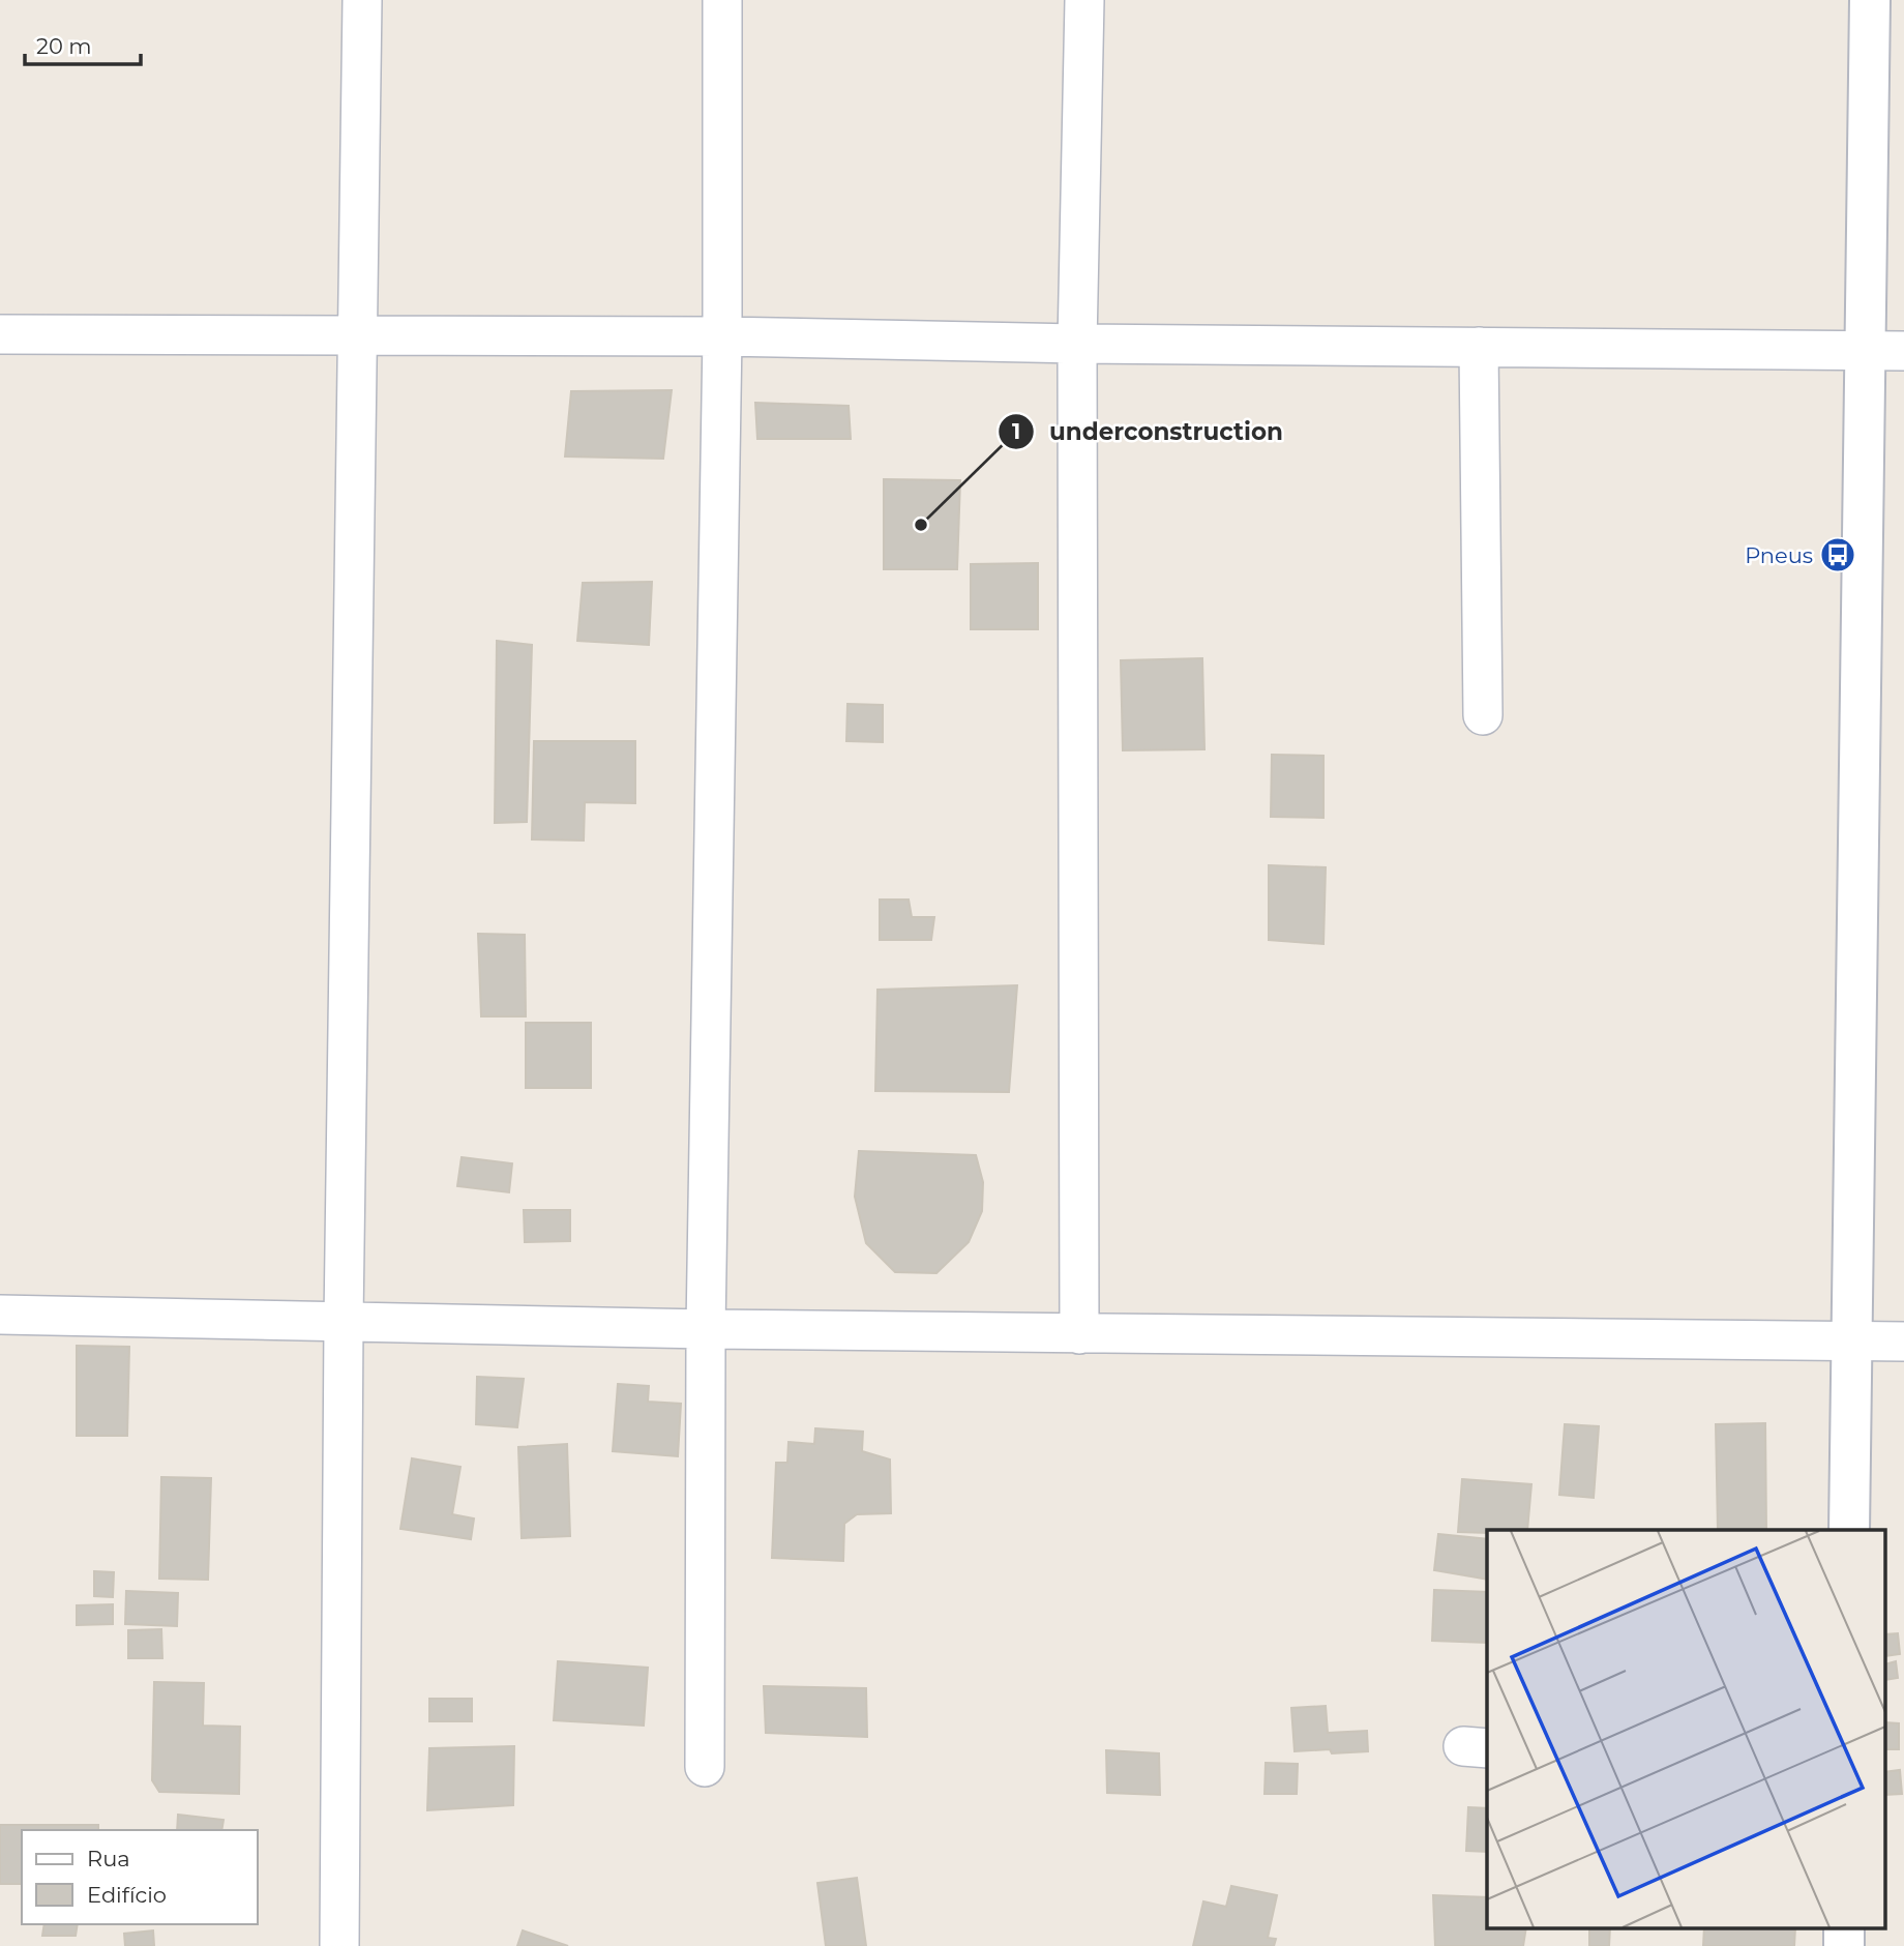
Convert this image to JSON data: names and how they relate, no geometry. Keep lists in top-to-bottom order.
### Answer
{
  "places": {
    "other": ["underconstruction"],
    "bus stop": ["Pneus"]
  },
  "legend": ["Rua", "Edifício"],
  "scale_bar": "20 m"
}
